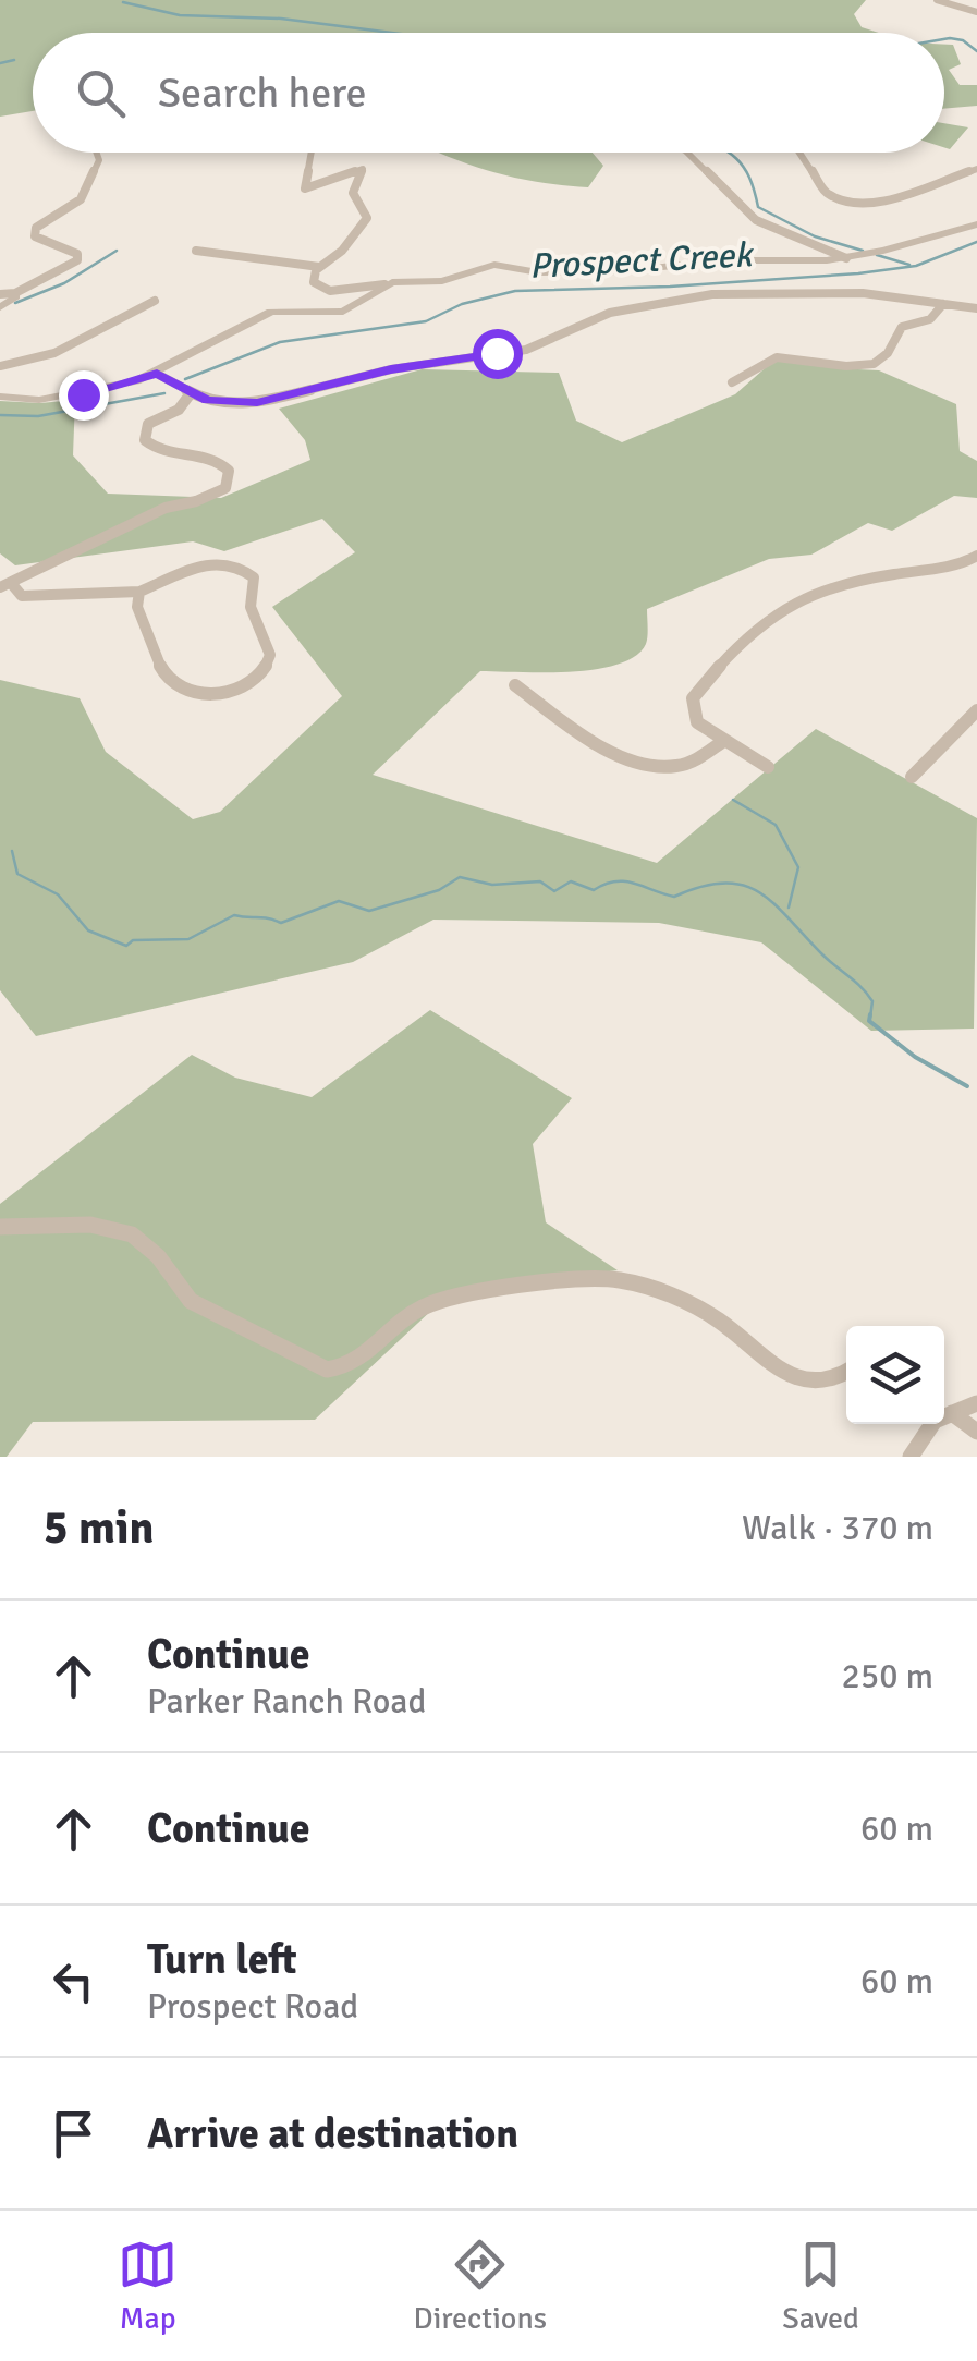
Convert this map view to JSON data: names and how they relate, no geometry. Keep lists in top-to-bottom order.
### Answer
{
  "water": ["Prospect Creek"],
  "page": {
    "search": "Search here",
    "heading": ["5 min", "Walk · 370 m"],
    "list": [
      ["Continue", "Parker Ranch Road", "250 m"],
      ["Continue", "60 m"],
      ["Turn left", "Prospect Road", "60 m"],
      "Arrive at destination"
    ],
    "nav": ["Map", "Directions", "Saved"]
  }
}
